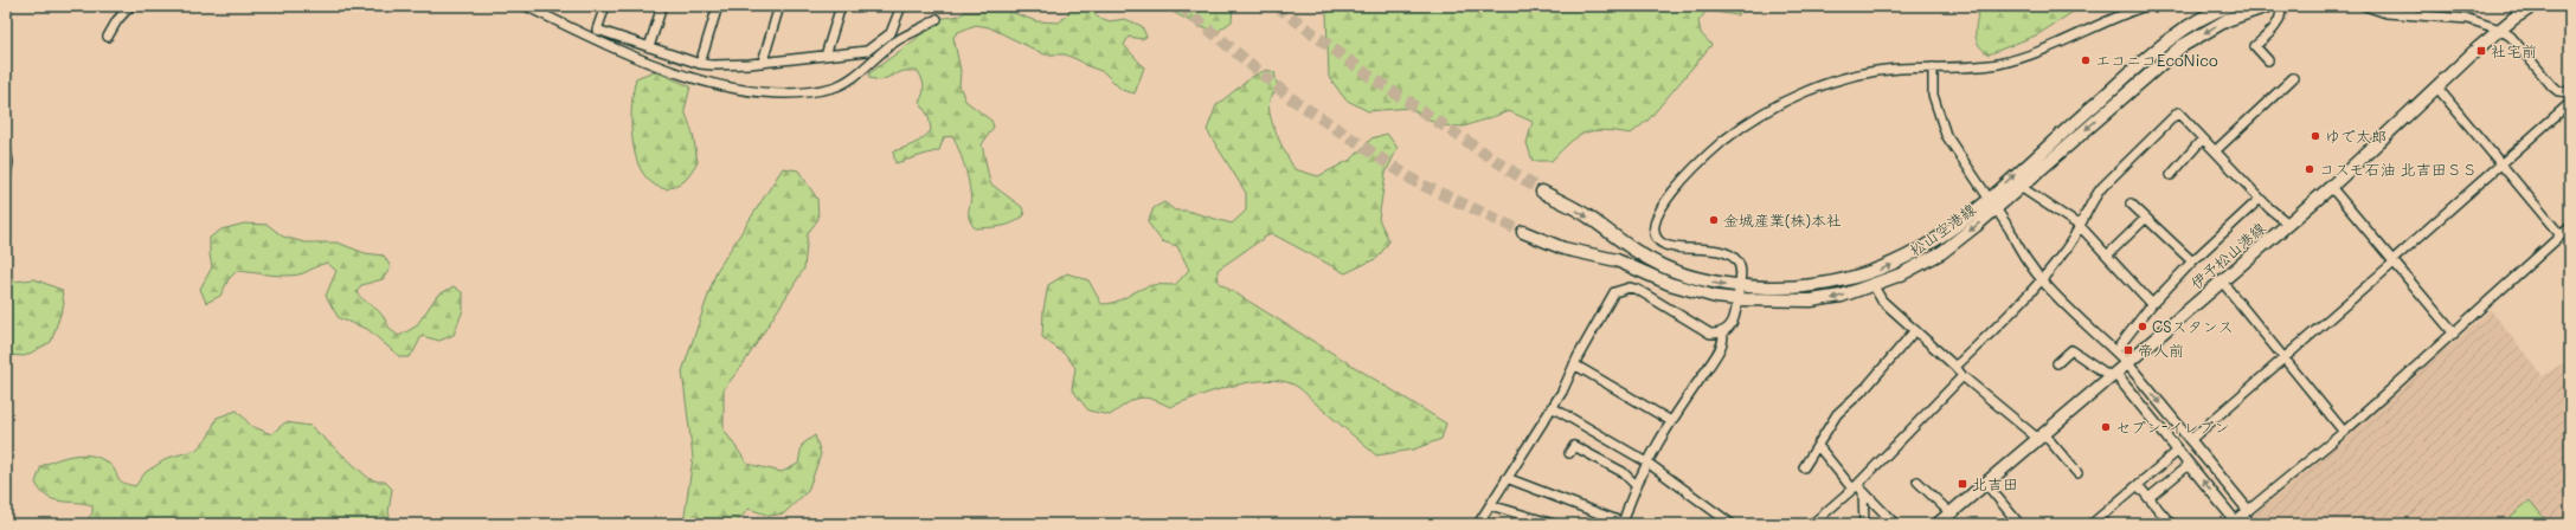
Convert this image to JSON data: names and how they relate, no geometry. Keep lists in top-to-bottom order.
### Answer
{
  "streets": {
    "main road": ["松山空港線", "伊予松山港線"]
  },
  "places": {
    "transit": ["社宅前", "帝人前", "北吉田"],
    "other": [
      "エコニコEcoNico",
      "ゆで太郎",
      "コスモ石油 北吉田ＳＳ",
      "金城産業(株)本社",
      "CSスタンス",
      "セブン-イレブン"
    ]
  }
}
